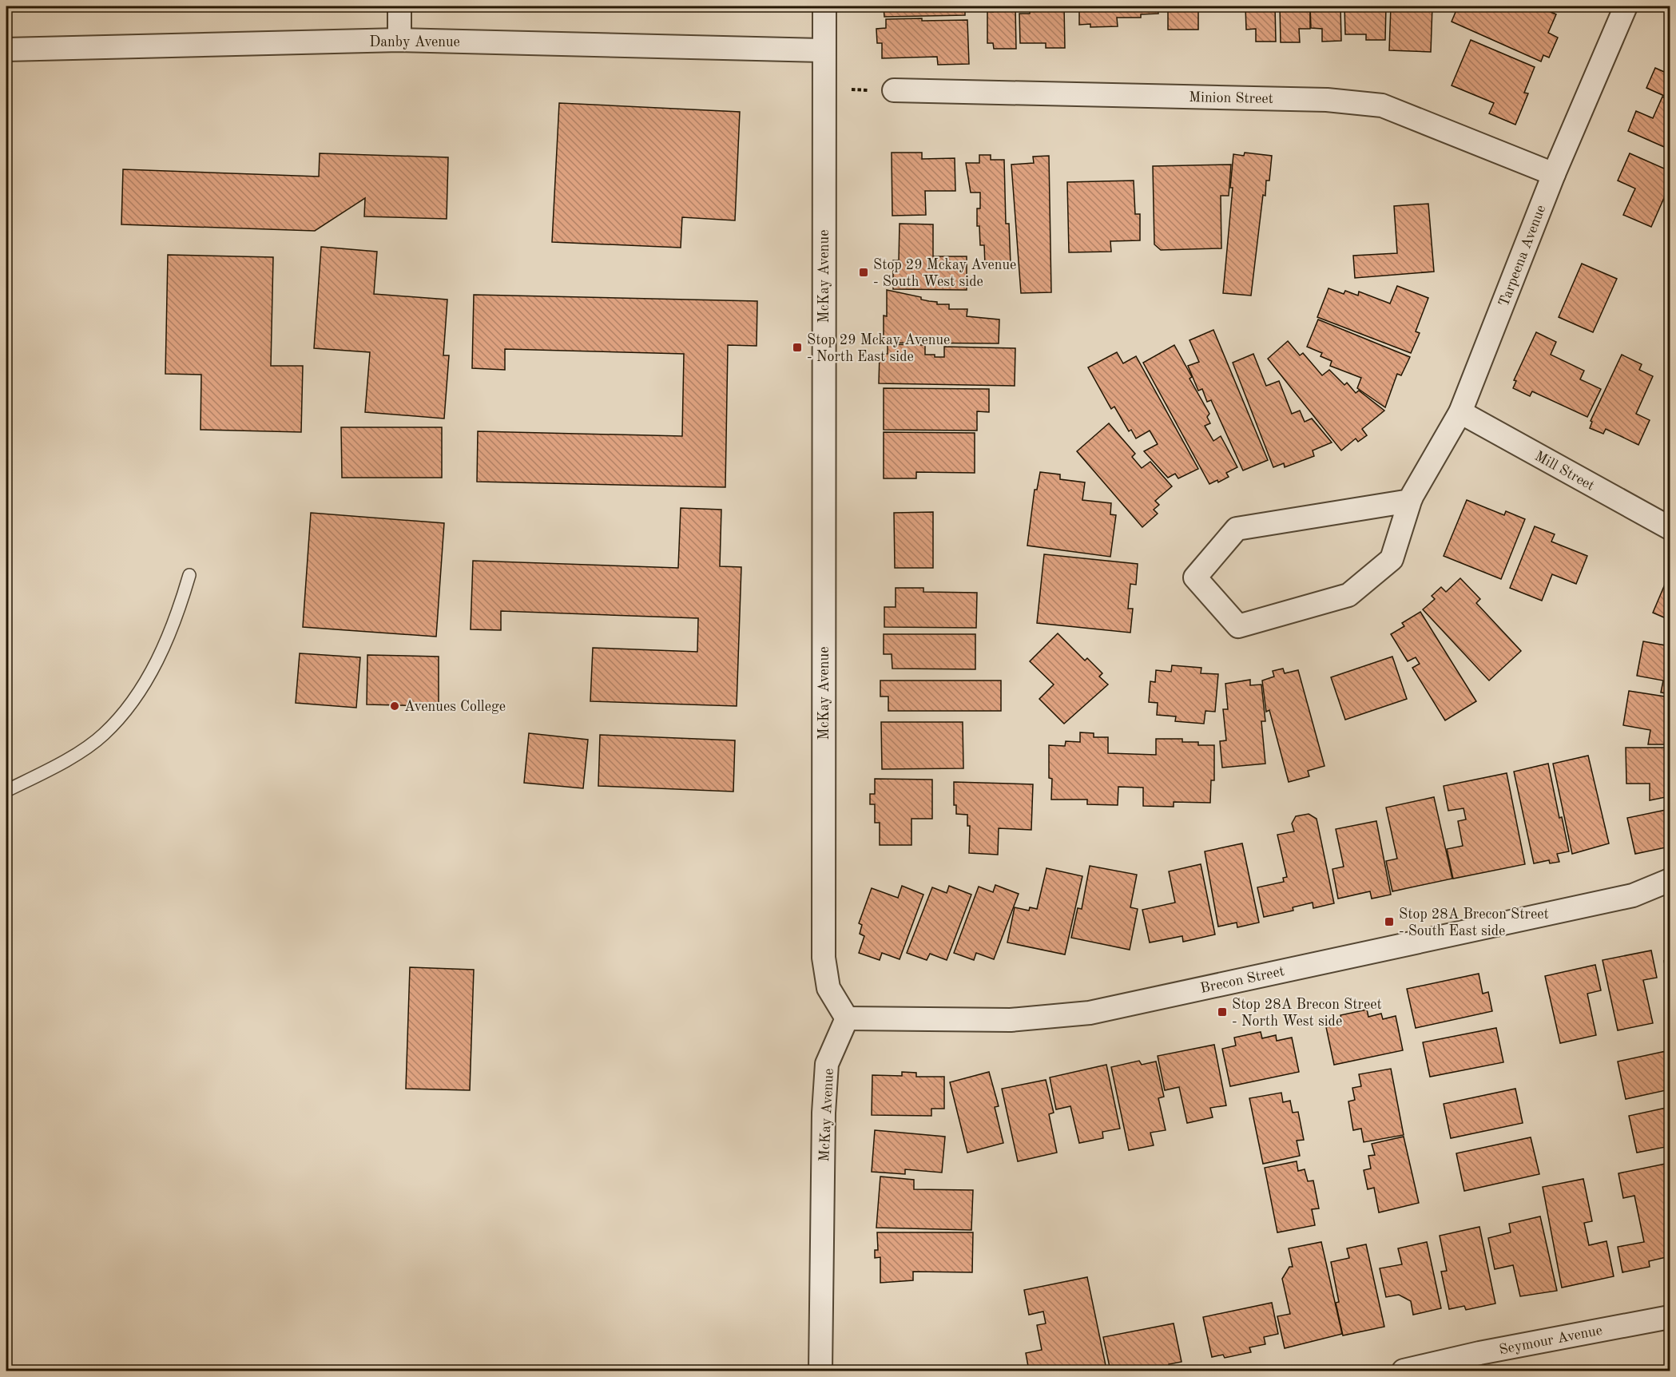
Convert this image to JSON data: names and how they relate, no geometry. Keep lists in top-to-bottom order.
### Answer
{
  "streets": {
    "street": [
      "Danby Avenue",
      "Minion Street",
      "Tarpeena Avenue",
      "McKay Avenue",
      "Mill Street",
      "Brecon Street",
      "Seymour Avenue"
    ]
  },
  "crossings": [
    ["Danby Avenue", "McKay Avenue"],
    ["Minion Street", "Tarpeena Avenue"],
    ["Tarpeena Avenue", "Mill Street"],
    ["McKay Avenue", "Brecon Street"]
  ],
  "places": {
    "transit": [
      "Stop 29 Mckay Avenue - South West side",
      "Stop 29 Mckay Avenue - North East side",
      "Stop 28A Brecon Street - South East side",
      "Stop 28A Brecon Street - North West side"
    ],
    "other": ["Avenues College"]
  }
}
